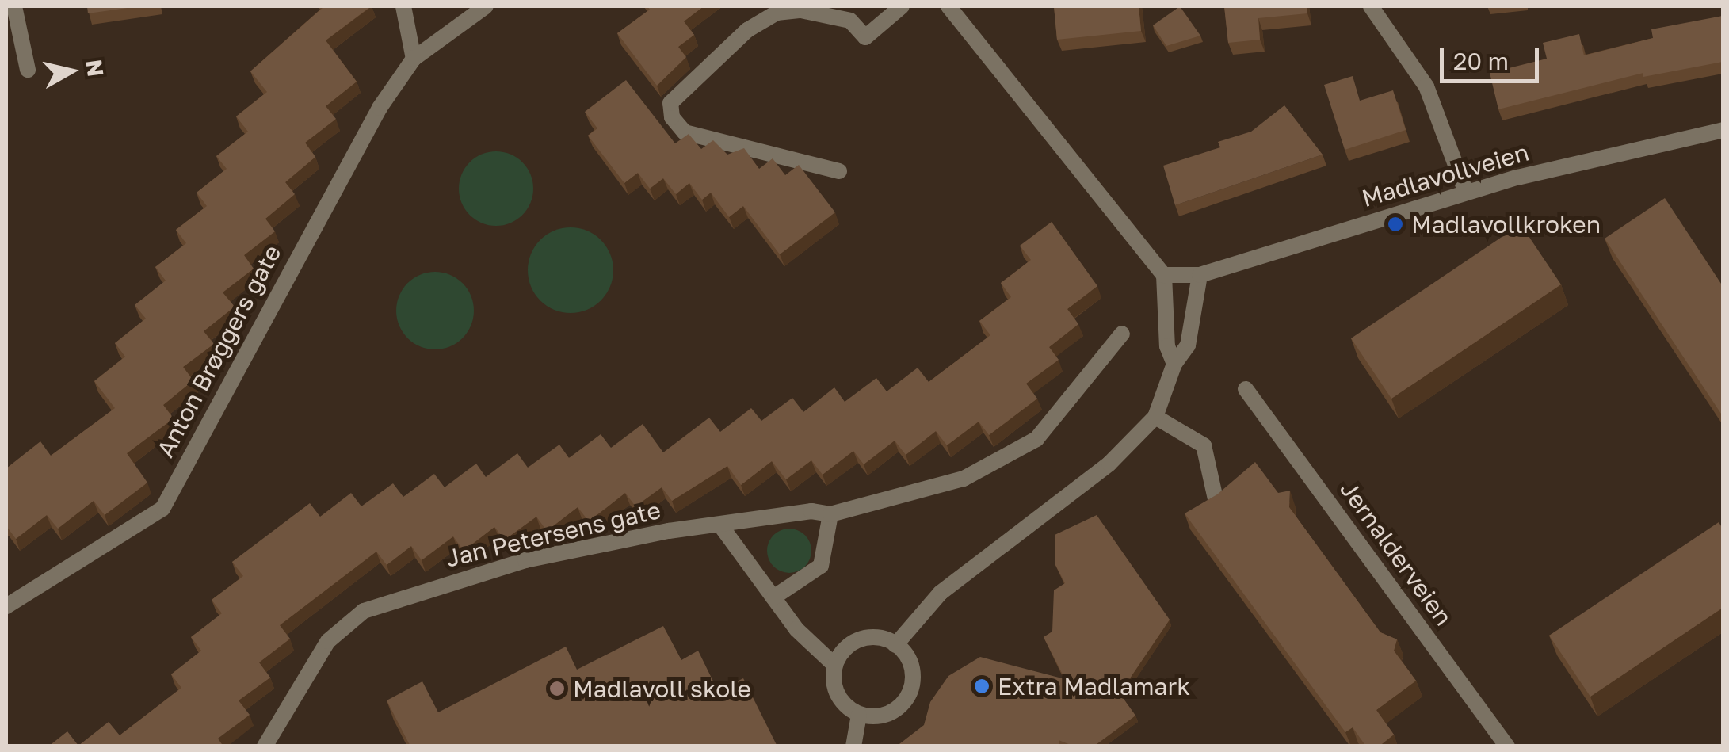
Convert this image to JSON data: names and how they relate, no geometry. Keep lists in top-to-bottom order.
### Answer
{
  "streets": {
    "street": [
      "Madlavollveien",
      "Anton Brøggers gate",
      "Jan Petersens gate",
      "Jernalderveien"
    ]
  },
  "places": ["Madlavollkroken", "Extra Madlamark", "Madlavoll skole"],
  "scale_bar": "20 m",
  "north": "right"
}
